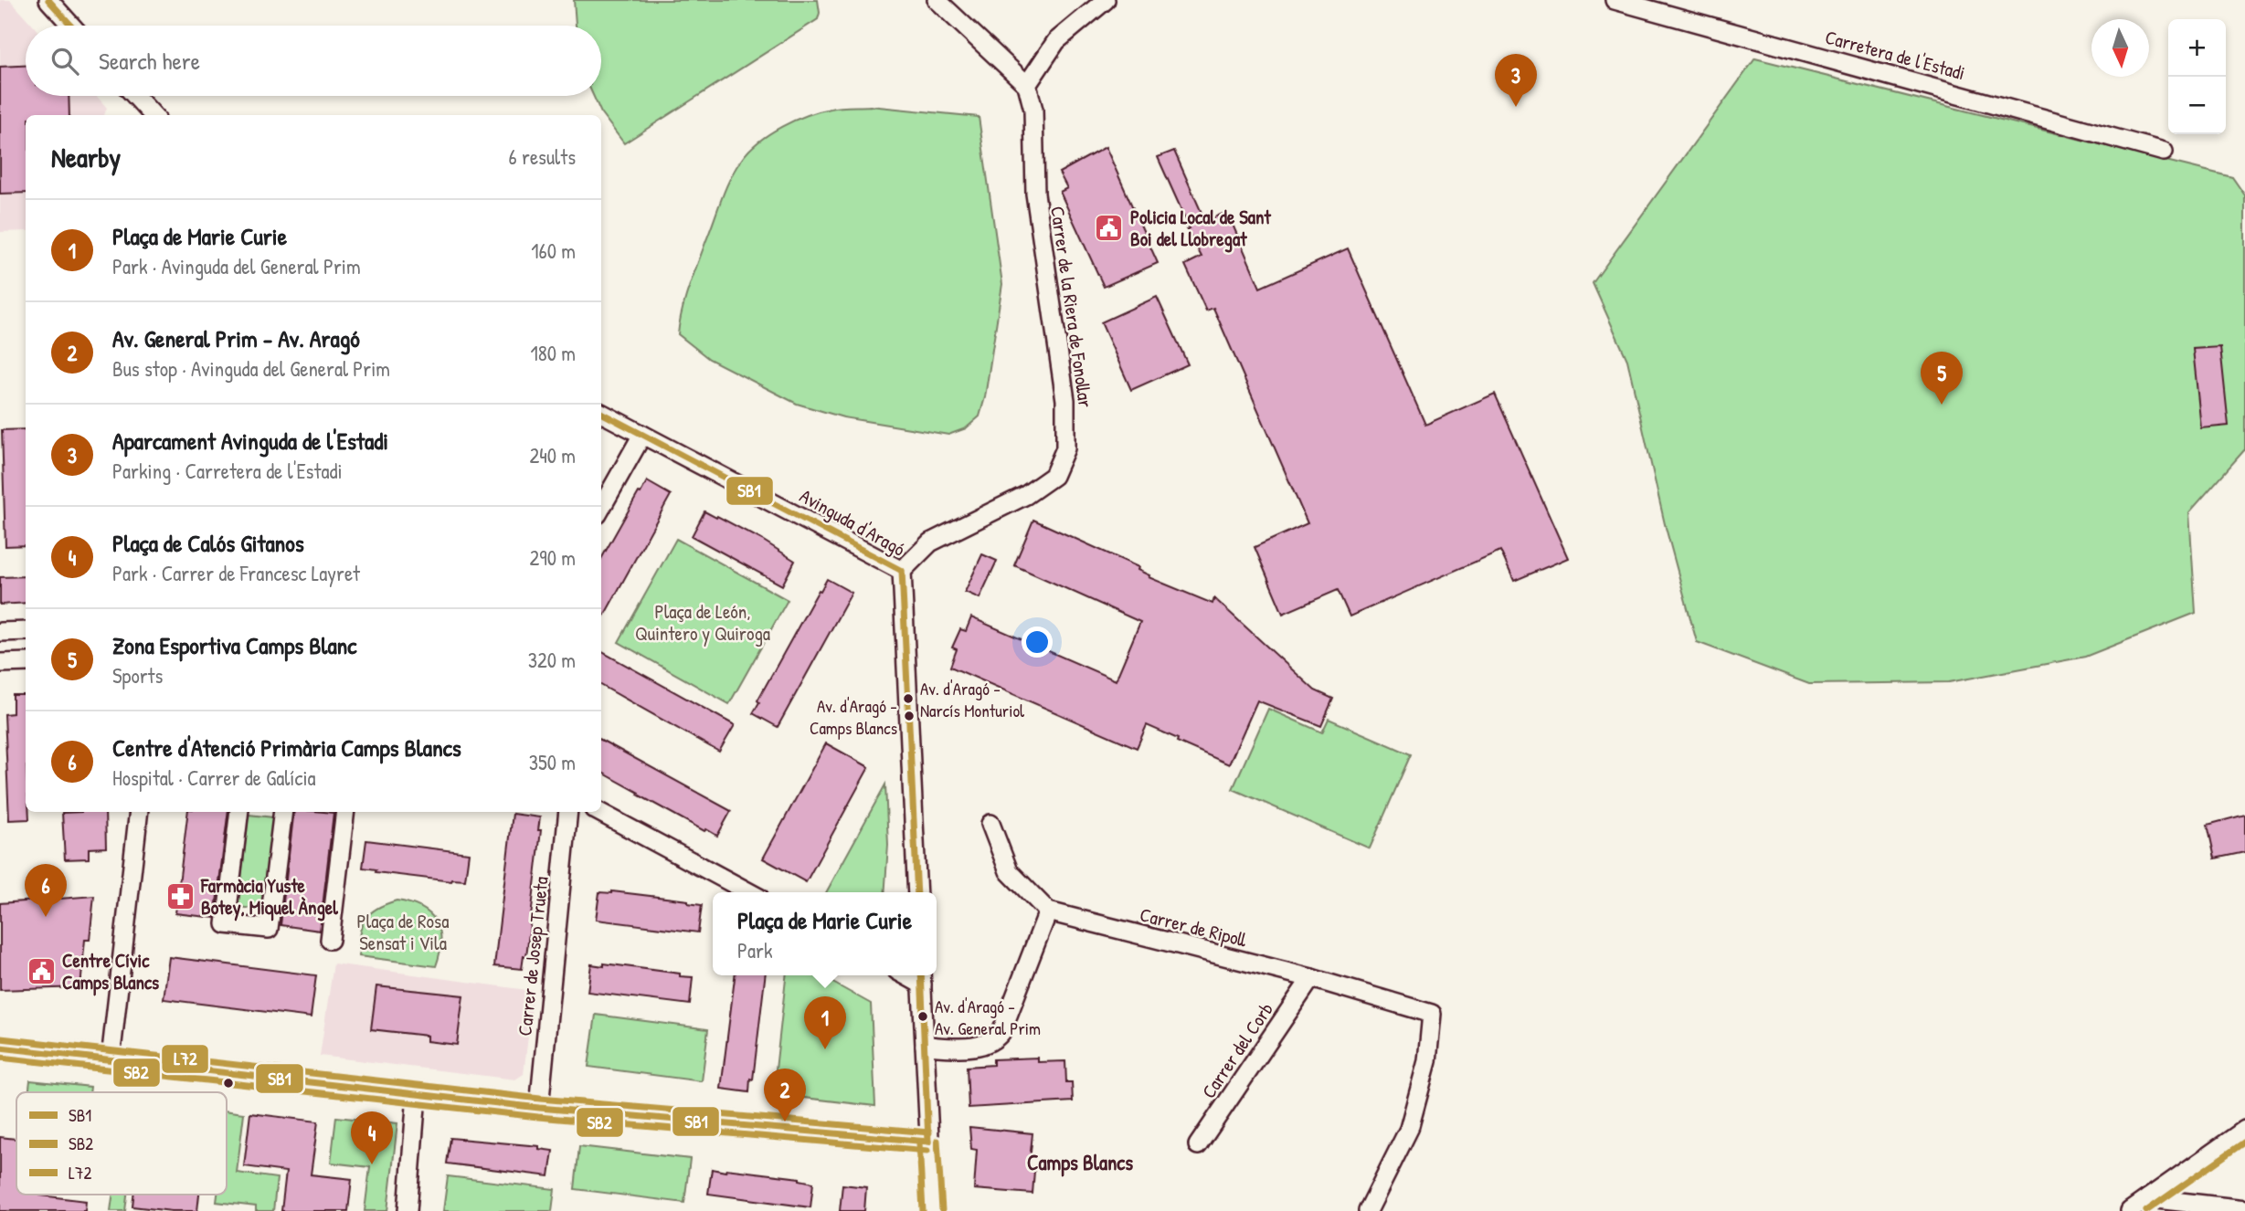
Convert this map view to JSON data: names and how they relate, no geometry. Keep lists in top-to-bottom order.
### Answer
{
  "streets": {
    "street": [
      "Carretera de l'Estadi",
      "Carrer de la Riera de Fonollar",
      "Avinguda d'Aragó",
      "Carrer de Ripoll",
      "Carrer de Josep Trueta",
      "Carrer del Corb"
    ]
  },
  "crossings": [
    ["Carrer de la Riera de Fonollar", "Avinguda d'Aragó"],
    ["Carrer de Ripoll", "Carrer del Corb"]
  ],
  "districts": ["Camps Blancs"],
  "parks": ["Plaça de León, Quintero y Quiroga", "Plaça de Rosa Sensat i Vila"],
  "places": {
    "public building": ["Policia Local de Sant Boi del Llobregat", "Centre Cívic Camps Blancs"],
    "other": ["Av. d'Aragó - Narcís Monturiol", "Av. d'Aragó - Camps Blancs", "Av. d'Aragó - Av. General Prim"],
    "pharmacy": ["Farmàcia Yuste Botey, Miquel Àngel"]
  },
  "lines": ["transit line SB1", "transit line L72", "transit line SB2"],
  "legend": ["SB1", "SB2", "L72"],
  "north": "bottom",
  "page": {
    "map_buttons": ["+", "−"],
    "search": "Search here",
    "pins": [
      "3",
      "5",
      "6",
      "1",
      "2",
      "4"
    ],
    "heading": ["Nearby", "6 results"],
    "list": [
      {
        "mark": "1",
        "name": "Plaça de Marie Curie",
        "note": "Park · Avinguda del General Prim",
        "value": "160 m"
      },
      {
        "mark": "2",
        "name": "Av. General Prim - Av. Aragó",
        "note": "Bus stop · Avinguda del General Prim",
        "value": "180 m"
      },
      {
        "mark": "3",
        "name": "Aparcament Avinguda de l'Estadi",
        "note": "Parking · Carretera de l'Estadi",
        "value": "240 m"
      },
      {
        "mark": "4",
        "name": "Plaça de Calós Gitanos",
        "note": "Park · Carrer de Francesc Layret",
        "value": "290 m"
      },
      {
        "mark": "5",
        "name": "Zona Esportiva Camps Blanc",
        "note": "Sports",
        "value": "320 m"
      },
      {
        "mark": "6",
        "name": "Centre d'Atenció Primària Camps Blancs",
        "note": "Hospital · Carrer de Galícia",
        "value": "350 m"
      }
    ],
    "popup": ["Plaça de Marie Curie", "Park"]
  }
}
